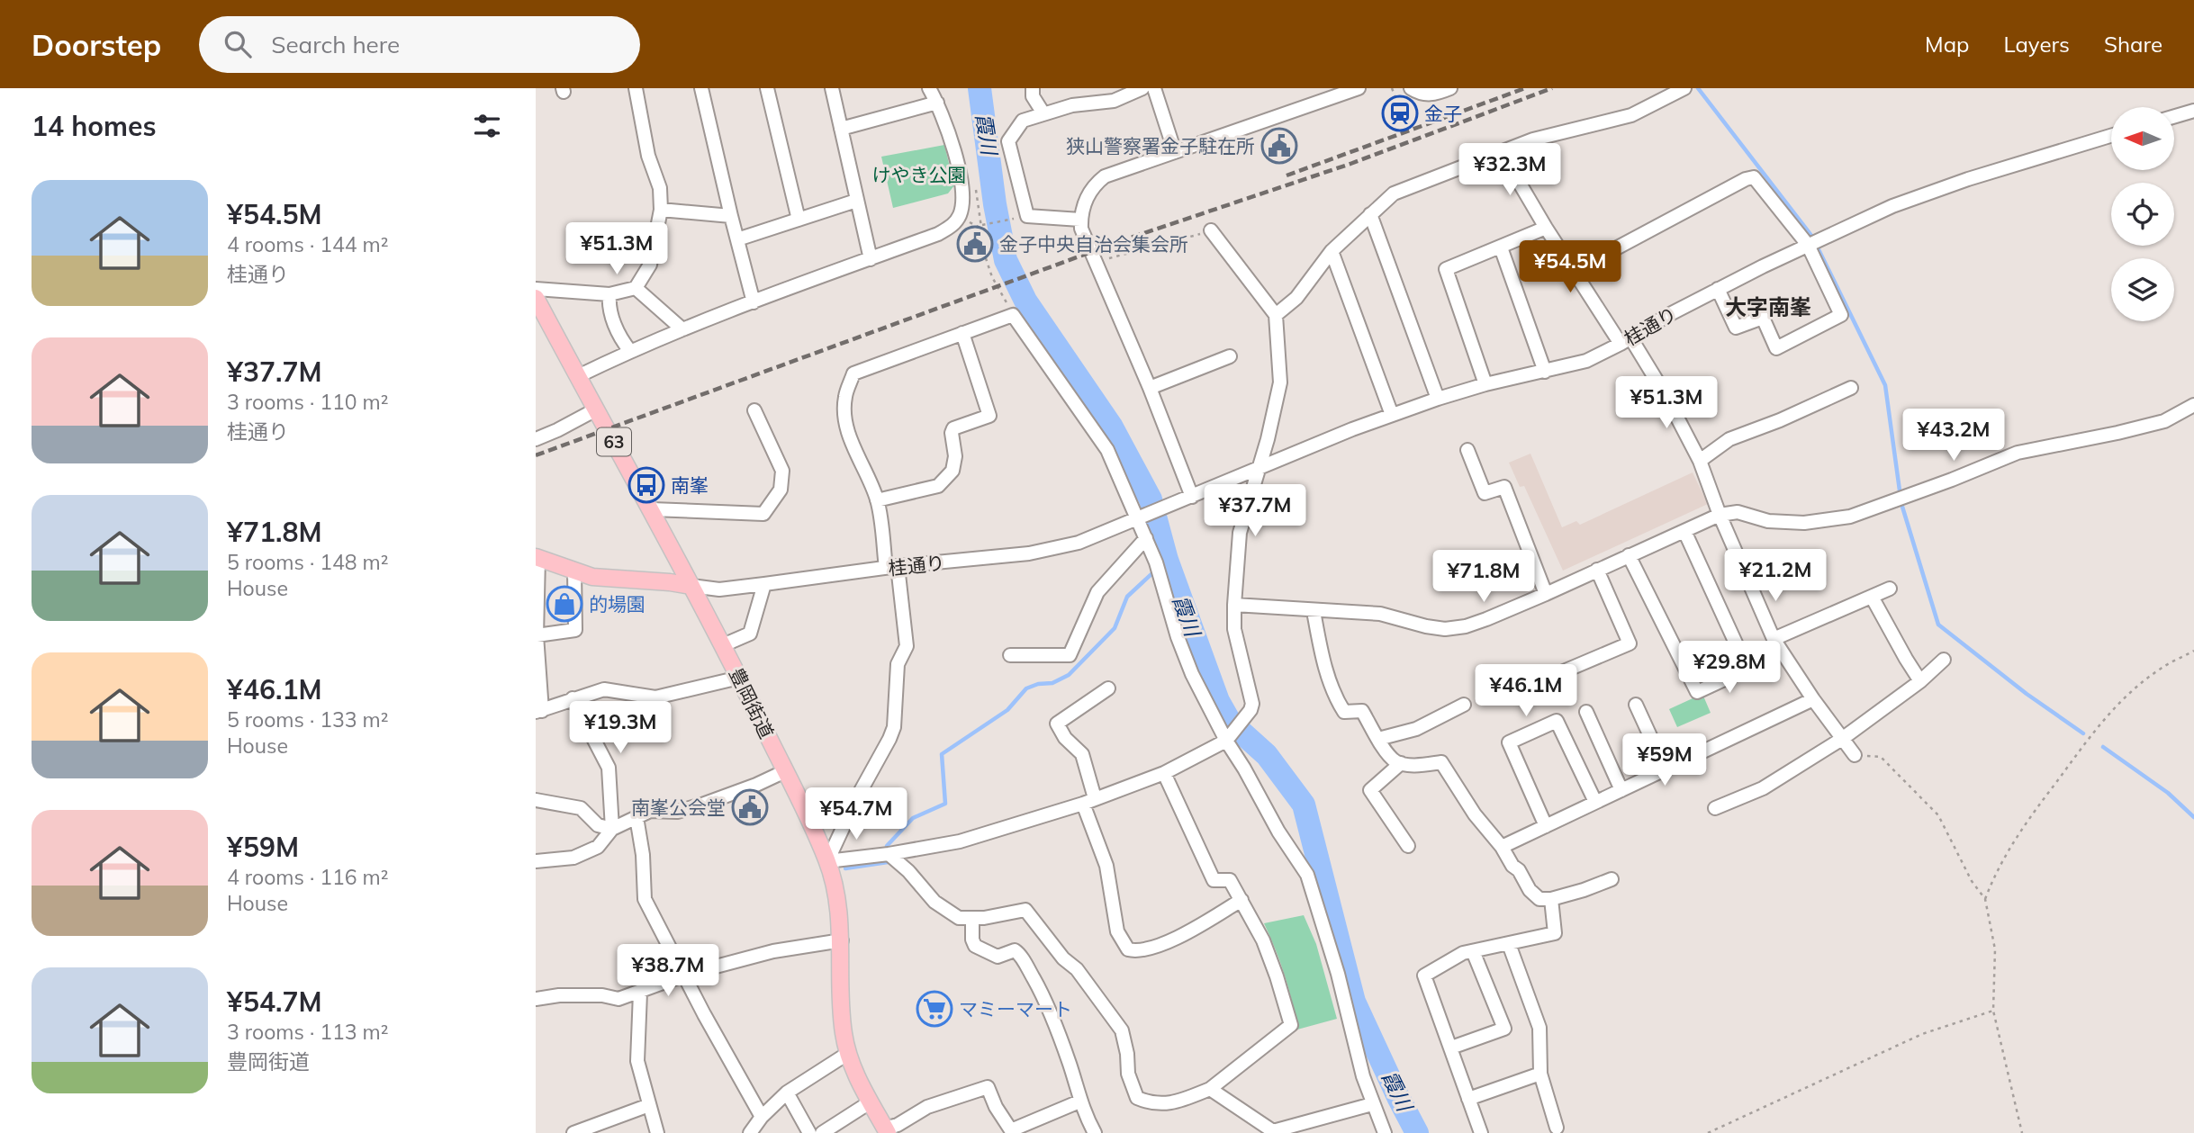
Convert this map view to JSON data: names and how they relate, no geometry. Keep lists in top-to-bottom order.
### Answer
{
  "streets": {
    "main road": ["63", "豊岡街道"],
    "street": ["桂通り"]
  },
  "crossings": [
    ["桂通り", "豊岡街道"]
  ],
  "districts": ["大字南峯"],
  "water": ["霞川"],
  "parks": ["けやき公園"],
  "places": {
    "station": ["金子"],
    "public building": ["狭山警察署金子駐在所", "金子中央自治会集会所", "南峯公会堂"],
    "bus stop": ["南峯"],
    "shop": ["的場園"],
    "supermarket": ["マミーマート"]
  },
  "north": "left",
  "page": {
    "header": "Doorstep",
    "search": "Search here",
    "nav": ["Map", "Layers", "Share"],
    "heading": "14 homes",
    "price": [
      "¥32.3M",
      "¥51.3M",
      "¥54.5M",
      "¥51.3M",
      "¥43.2M",
      "¥37.7M",
      "¥21.2M",
      "¥71.8M",
      "¥29.8M",
      "¥46.1M",
      "¥19.3M",
      "¥59M",
      "¥54.7M",
      "¥38.7M"
    ],
    "list": [
      {
        "name": "¥54.5M",
        "note": "4 rooms · 144 m² · 桂通り"
      },
      {
        "name": "¥37.7M",
        "note": "3 rooms · 110 m² · 桂通り"
      },
      {
        "name": "¥71.8M",
        "note": "5 rooms · 148 m² · House"
      },
      {
        "name": "¥46.1M",
        "note": "5 rooms · 133 m² · House"
      },
      {
        "name": "¥59M",
        "note": "4 rooms · 116 m² · House"
      },
      {
        "name": "¥54.7M",
        "note": "3 rooms · 113 m² · 豊岡街道"
      }
    ]
  }
}
